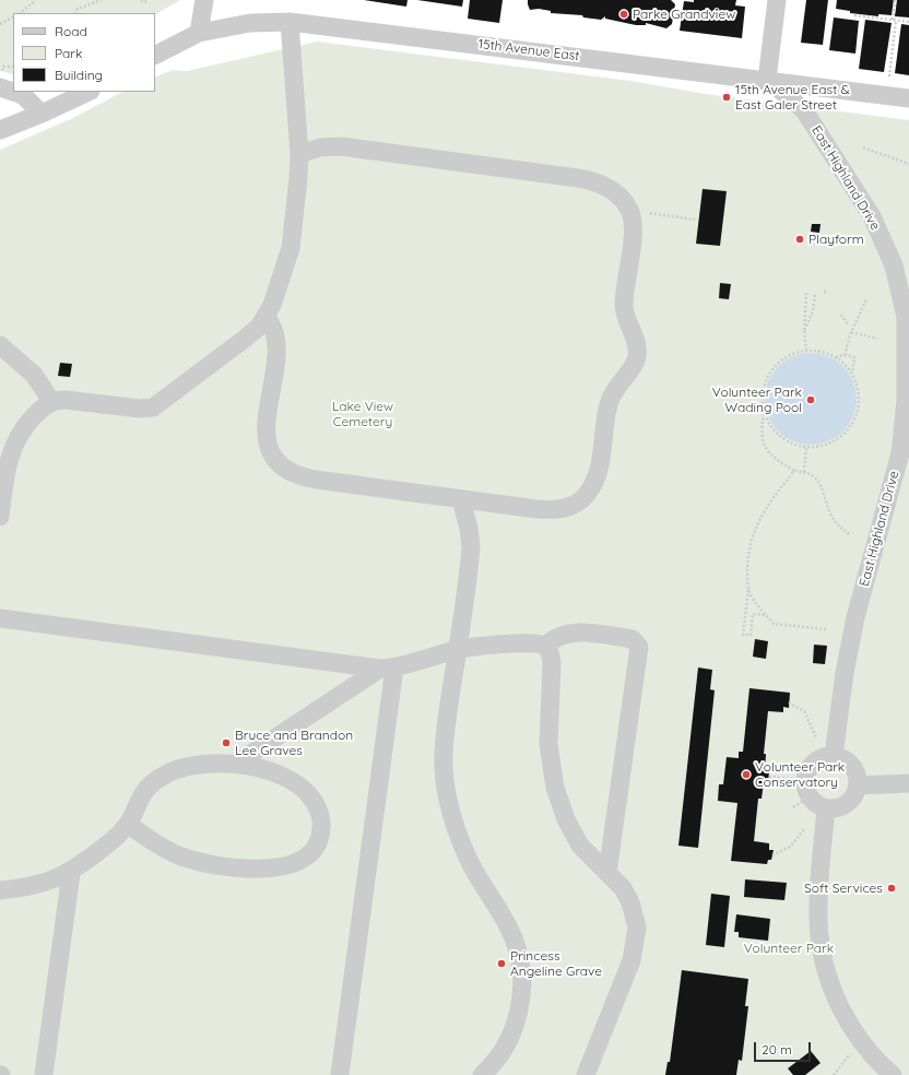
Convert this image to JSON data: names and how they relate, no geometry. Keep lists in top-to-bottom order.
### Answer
{
  "streets": {
    "street": ["15th Avenue East", "East Highland Drive"]
  },
  "crossings": [
    ["15th Avenue East", "East Highland Drive"]
  ],
  "parks": ["Lake View Cemetery", "Volunteer Park"],
  "places": [
    "Parke Grandview",
    "15th Avenue East & East Galer Street",
    "Playform",
    "Volunteer Park Wading Pool",
    "Bruce and Brandon Lee Graves",
    "Volunteer Park Conservatory",
    "Soft Services",
    "Princess Angeline Grave"
  ],
  "legend": ["Road", "Park", "Building"],
  "scale_bar": "20 m"
}
